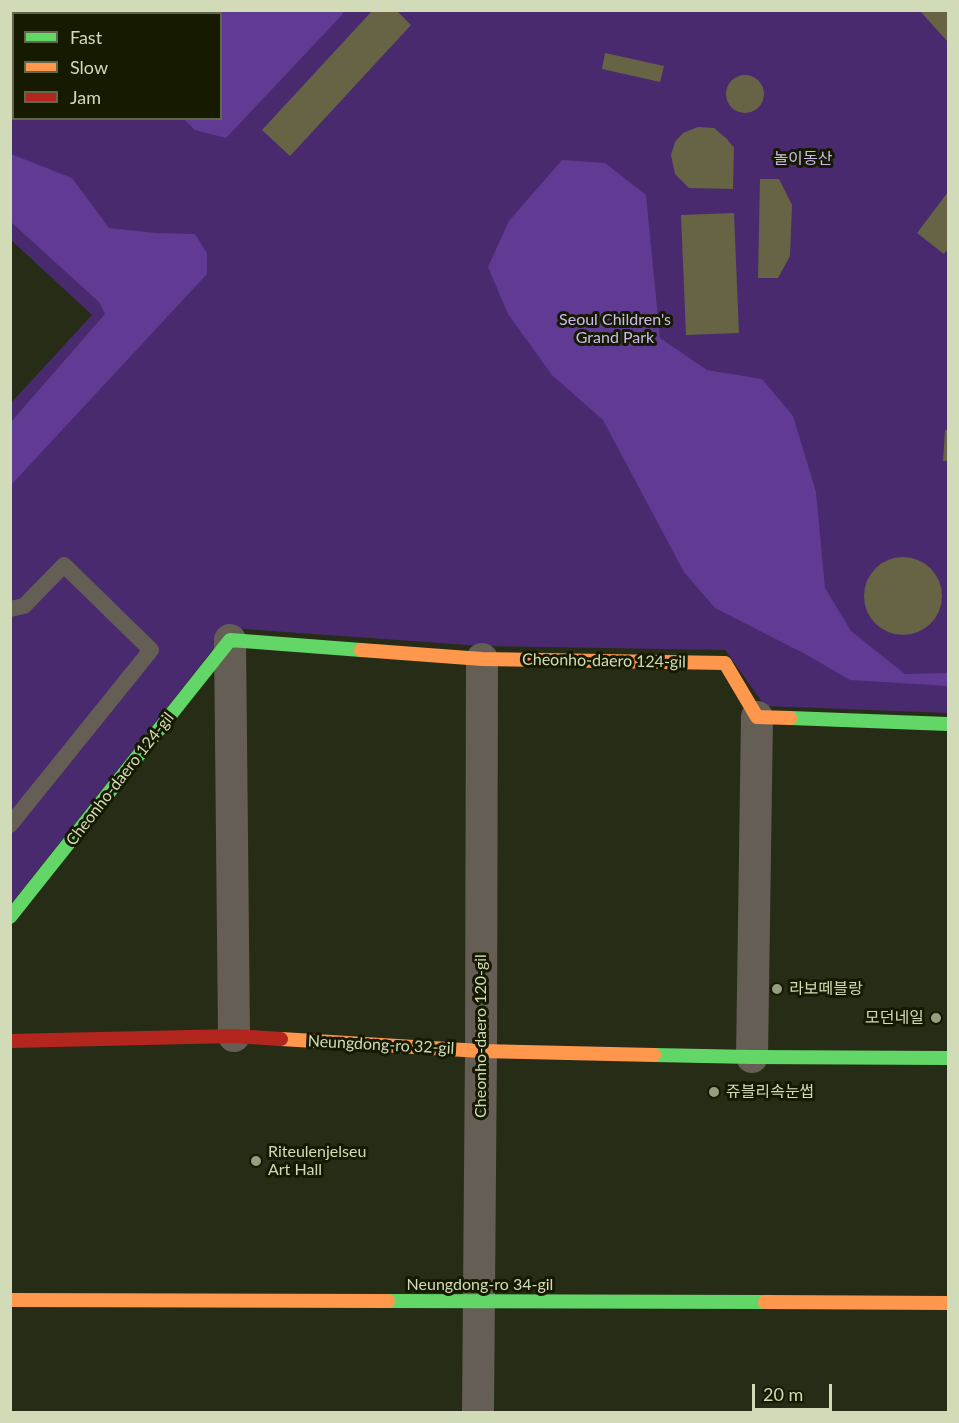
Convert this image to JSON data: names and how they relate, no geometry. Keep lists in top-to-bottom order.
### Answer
{
  "streets": {
    "street": [
      "Cheonho-daero 124-gil",
      "Cheonho-daero 120-gil",
      "Neungdong-ro 32-gil",
      "Neungdong-ro 34-gil"
    ]
  },
  "crossings": [
    ["Cheonho-daero 124-gil", "Cheonho-daero 120-gil"],
    ["Cheonho-daero 120-gil", "Neungdong-ro 32-gil"],
    ["Cheonho-daero 120-gil", "Neungdong-ro 34-gil"]
  ],
  "parks": ["놀이동산", "Seoul Children's Grand Park"],
  "places": [
    "라보떼블랑",
    "모던네일",
    "쥬블리속눈썹",
    "Riteulenjelseu Art Hall"
  ],
  "legend": ["Fast", "Slow", "Jam"],
  "scale_bar": "20 m"
}
